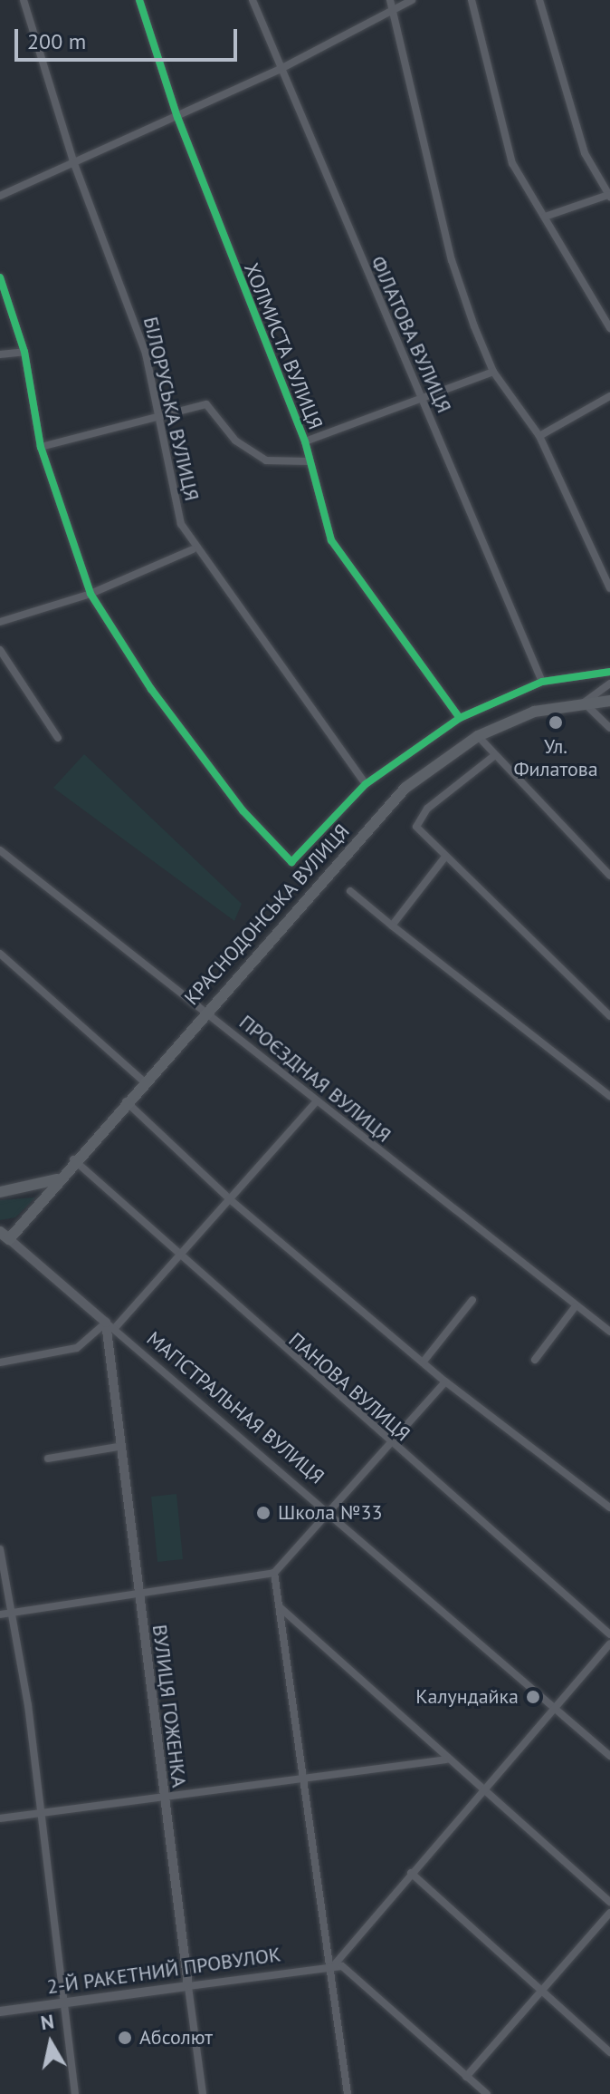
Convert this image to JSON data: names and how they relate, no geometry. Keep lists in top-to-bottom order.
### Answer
{
  "streets": {
    "main road": ["КРАСНОДОНСЬКА ВУЛИЦЯ"],
    "street": [
      "ФІЛАТОВА ВУЛИЦЯ",
      "ХОЛМИСТА ВУЛИЦЯ",
      "БІЛОРУСЬКА ВУЛИЦЯ",
      "ПРОЄЗДНАЯ ВУЛИЦЯ",
      "ПАНОВА ВУЛИЦЯ",
      "МАГІСТРАЛЬНАЯ ВУЛИЦЯ",
      "ВУЛИЦЯ ГОЖЕНКА",
      "2-Й РАКЕТНИЙ ПРОВУЛОК"
    ]
  },
  "crossings": [
    ["КРАСНОДОНСЬКА ВУЛИЦЯ", "ПРОЄЗДНАЯ ВУЛИЦЯ"],
    ["КРАСНОДОНСЬКА ВУЛИЦЯ", "ПАНОВА ВУЛИЦЯ"],
    ["КРАСНОДОНСЬКА ВУЛИЦЯ", "МАГІСТРАЛЬНАЯ ВУЛИЦЯ"],
    ["МАГІСТРАЛЬНАЯ ВУЛИЦЯ", "ВУЛИЦЯ ГОЖЕНКА"],
    ["ВУЛИЦЯ ГОЖЕНКА", "2-Й РАКЕТНИЙ ПРОВУЛОК"]
  ],
  "places": [
    "Ул. Филатова",
    "Школа №33",
    "Калундайка",
    "Абсолют"
  ],
  "scale_bar": "200 m",
  "north": "top"
}
